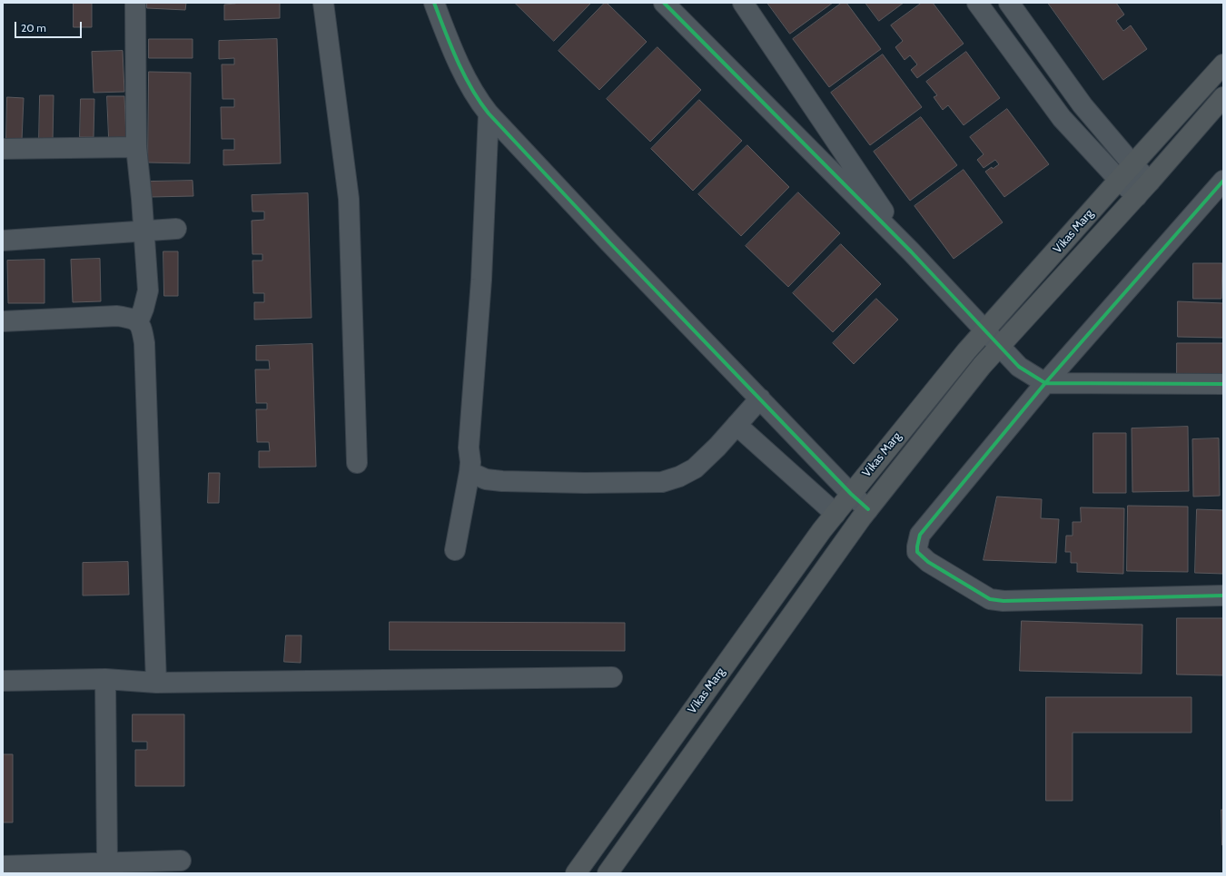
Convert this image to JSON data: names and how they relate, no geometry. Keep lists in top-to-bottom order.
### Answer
{
  "streets": {
    "main road": ["Vikas Marg"]
  },
  "scale_bar": "20 m"
}
